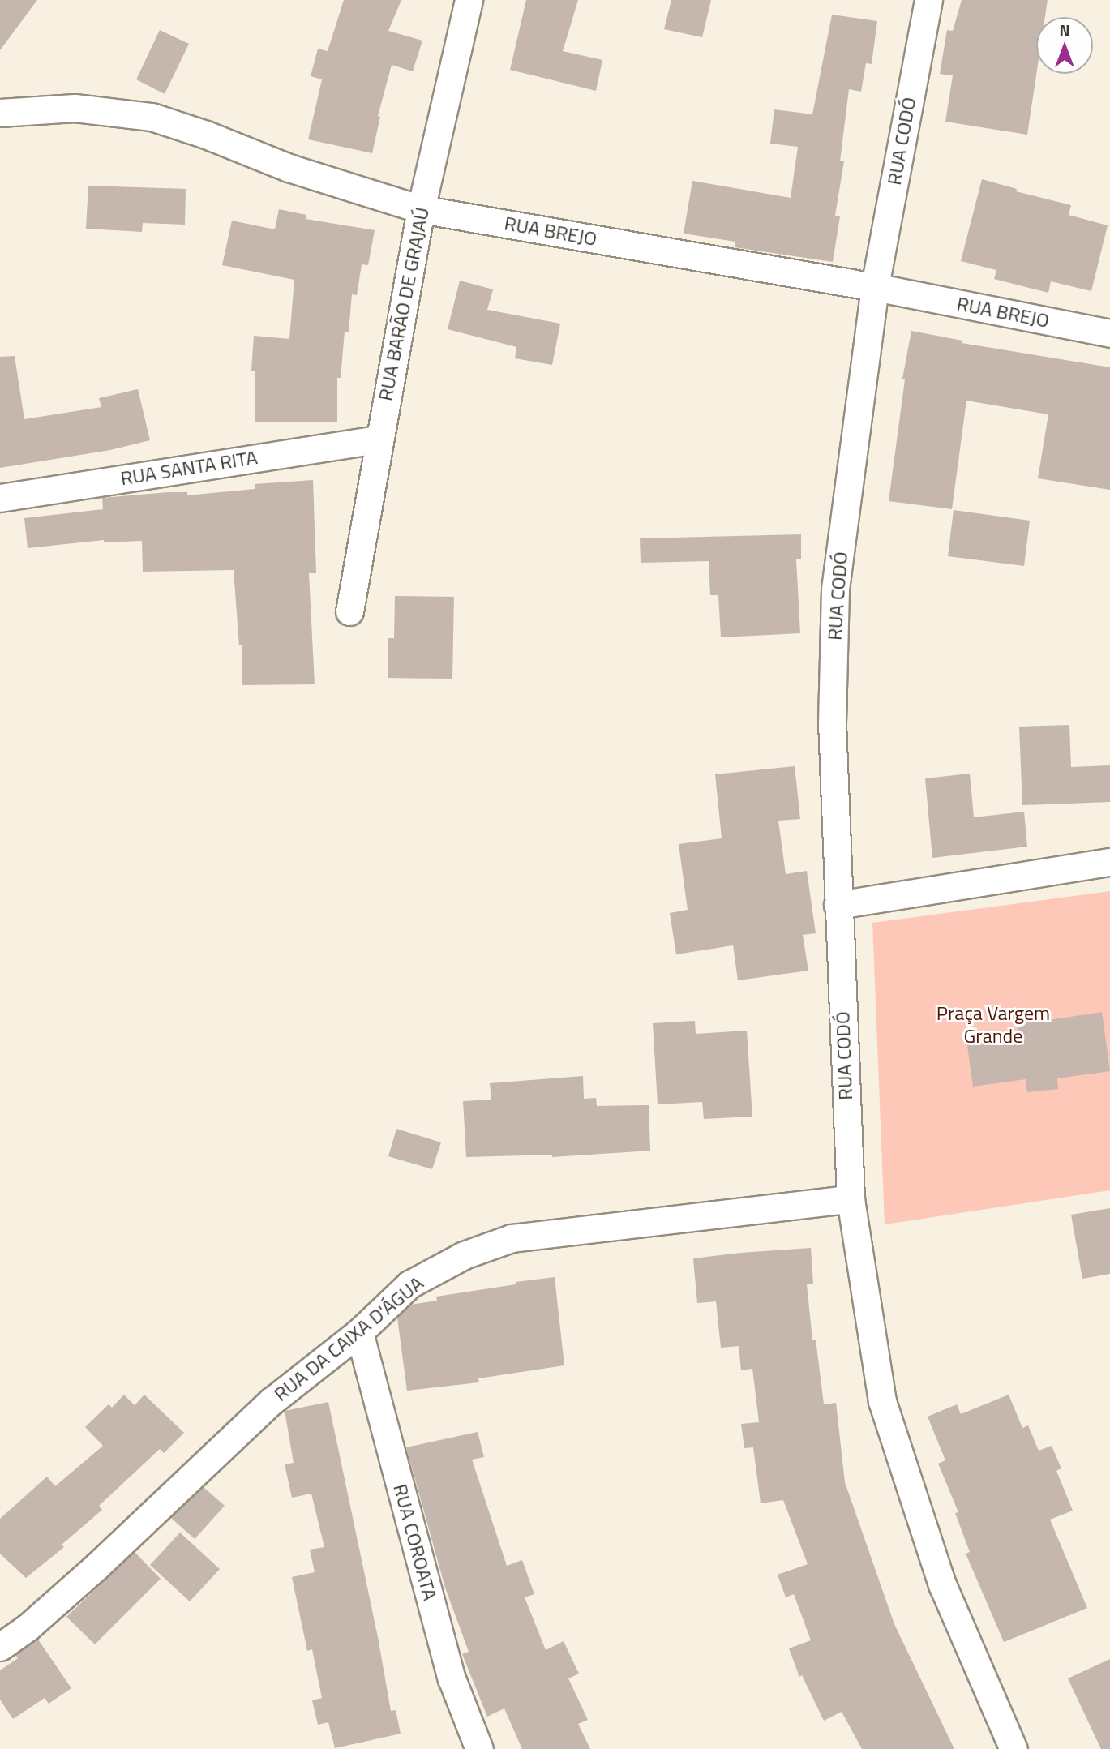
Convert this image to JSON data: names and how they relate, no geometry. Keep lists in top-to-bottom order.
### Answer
{
  "streets": {
    "street": [
      "RUA CODÓ",
      "RUA BREJO",
      "RUA BARÃO DE GRAJAÚ",
      "RUA SANTA RITA",
      "RUA DA CAIXA D'ÁGUA",
      "RUA COROATA"
    ]
  },
  "crossings": [
    ["RUA CODÓ", "RUA BREJO"],
    ["RUA CODÓ", "RUA DA CAIXA D'ÁGUA"],
    ["RUA BREJO", "RUA BARÃO DE GRAJAÚ"],
    ["RUA BARÃO DE GRAJAÚ", "RUA SANTA RITA"],
    ["RUA DA CAIXA D'ÁGUA", "RUA COROATA"]
  ],
  "parks": ["Praça Vargem Grande"],
  "north": "top"
}
